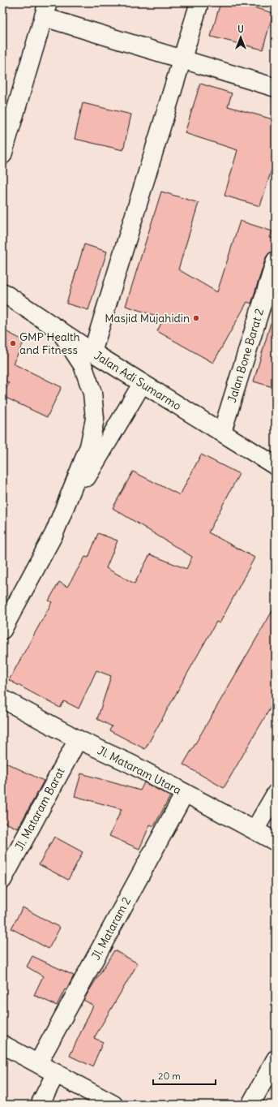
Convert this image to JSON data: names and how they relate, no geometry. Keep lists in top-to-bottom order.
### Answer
{
  "streets": {
    "street": [
      "Jalan Bone Barat 2",
      "Jalan Adi Sumarmo",
      "Jl. Mataram Utara",
      "Jl. Mataram Barat",
      "Jl. Mataram 2"
    ]
  },
  "crossings": [
    ["Jalan Bone Barat 2", "Jalan Adi Sumarmo"],
    ["Jl. Mataram Utara", "Jl. Mataram Barat"],
    ["Jl. Mataram Utara", "Jl. Mataram 2"]
  ],
  "places": ["Masjid Mujahidin", "GMP Health and Fitness"],
  "scale_bar": "20 m",
  "north": "top"
}
